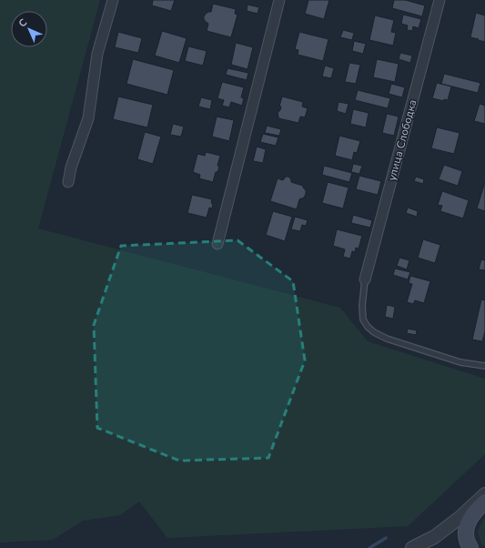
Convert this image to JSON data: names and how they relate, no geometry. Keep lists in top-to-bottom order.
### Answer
{
  "streets": {
    "street": ["улица Слободка"]
  },
  "north": "top left"
}
